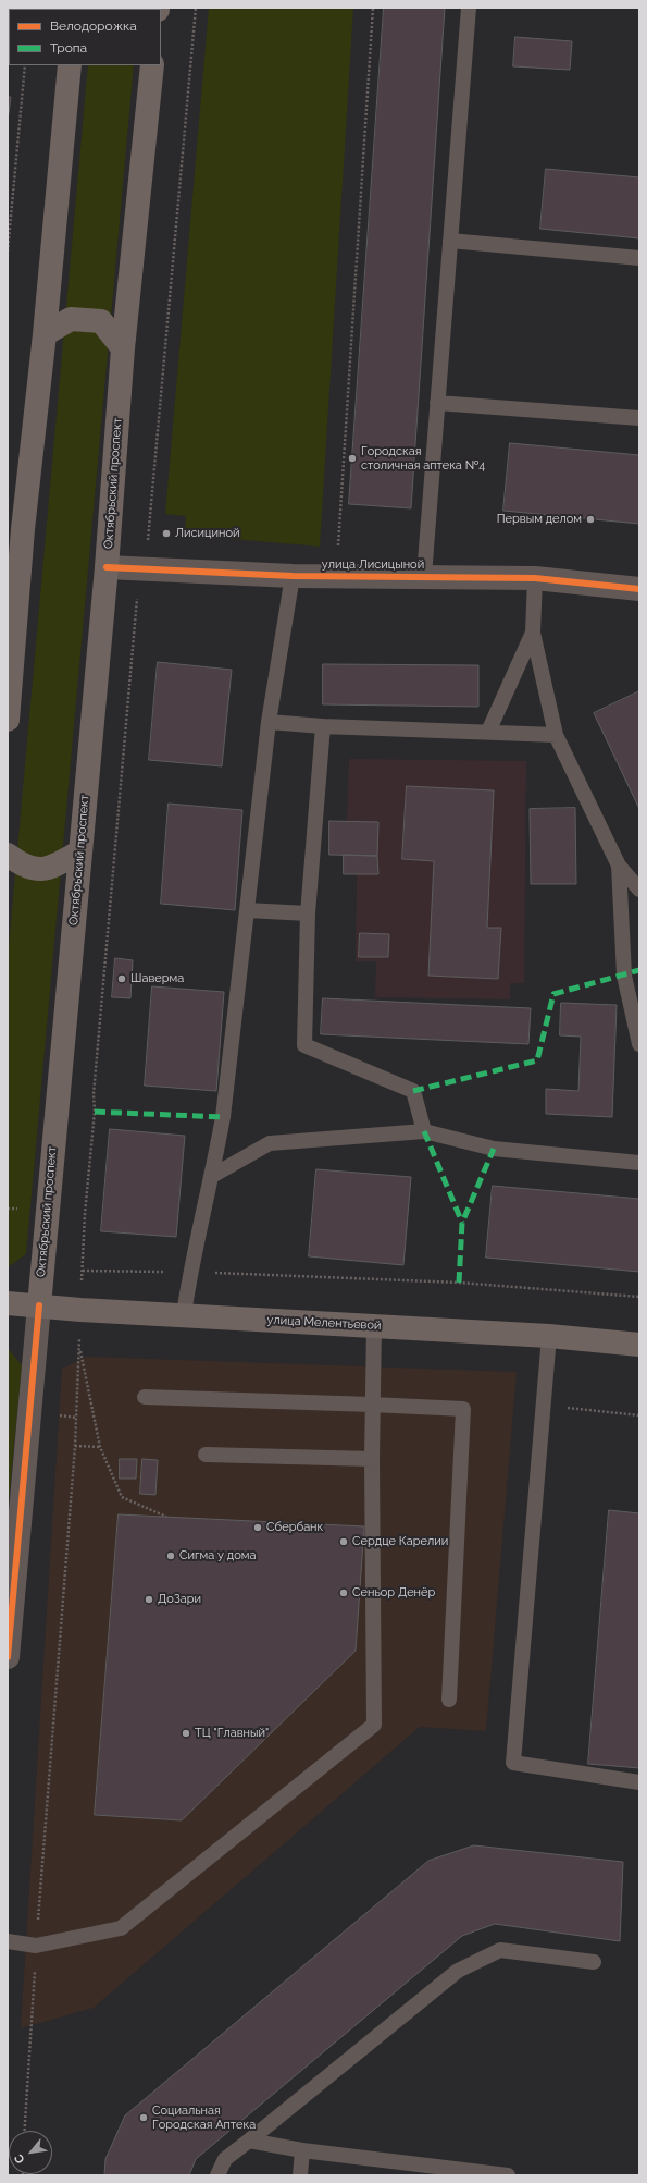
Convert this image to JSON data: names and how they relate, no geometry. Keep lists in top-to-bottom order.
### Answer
{
  "streets": {
    "main road": ["Октябрьский проспект", "улица Мелентьевой"],
    "street": ["улица Лисицыной"]
  },
  "crossings": [
    ["Октябрьский проспект", "улица Лисицыной"],
    ["Октябрьский проспект", "улица Мелентьевой"]
  ],
  "places": [
    "Городская столичная аптека №4",
    "Первым делом",
    "Лисициной",
    "Шаверма",
    "Сбербанк",
    "Сердце Карелии",
    "Сигма у дома",
    "Сеньор Денёр",
    "ДоЗари",
    "ТЦ \"Главный\"",
    "Социальная Городская Аптека"
  ],
  "legend": ["Велодорожка", "Тропа"],
  "north": "bottom left"
}
